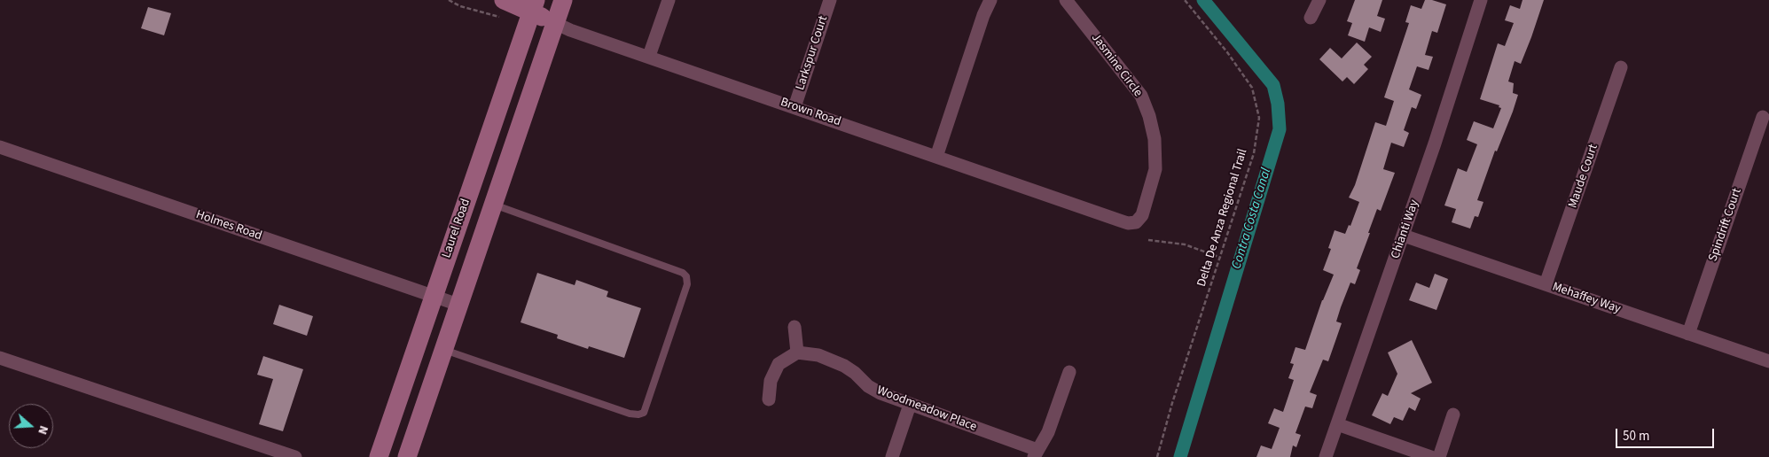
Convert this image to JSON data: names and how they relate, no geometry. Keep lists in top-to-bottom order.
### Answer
{
  "streets": {
    "main road": ["Brown Road", "Laurel Road"],
    "street": [
      "Larkspur Court",
      "Jasmine Circle",
      "Maude Court",
      "Spindrift Court",
      "Holmes Road",
      "Chianti Way",
      "Mehaffey Way",
      "Woodmeadow Place"
    ],
    "path": ["Delta De Anza Regional Trail"]
  },
  "crossings": [
    ["Larkspur Court", "Brown Road"],
    ["Jasmine Circle", "Brown Road"],
    ["Brown Road", "Laurel Road"],
    ["Maude Court", "Mehaffey Way"],
    ["Spindrift Court", "Mehaffey Way"],
    ["Holmes Road", "Laurel Road"],
    ["Chianti Way", "Mehaffey Way"]
  ],
  "water": ["Contra Costa Canal"],
  "scale_bar": "50 m",
  "north": "right"
}
